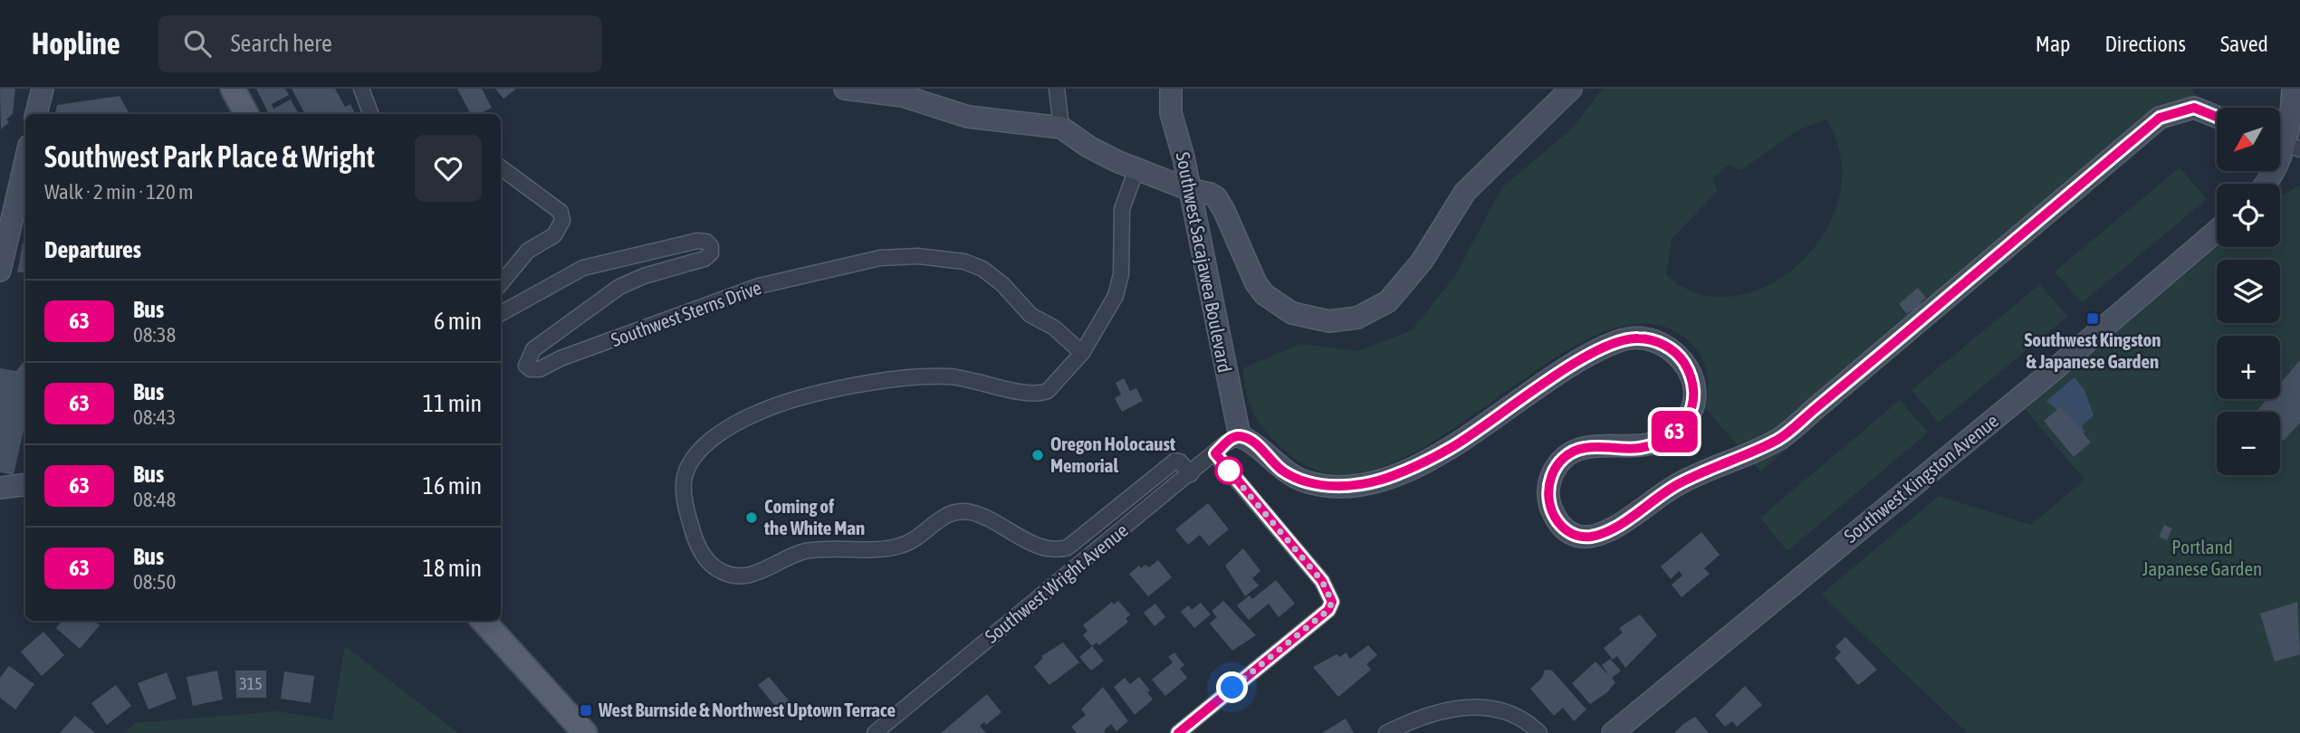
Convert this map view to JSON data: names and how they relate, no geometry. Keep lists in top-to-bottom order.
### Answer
{
  "streets": {
    "street": [
      "Southwest Sacajawea Boulevard",
      "Southwest Sterns Drive",
      "Southwest Kingston Avenue",
      "Southwest Wright Avenue"
    ]
  },
  "crossings": [
    ["Southwest Sacajawea Boulevard", "Southwest Wright Avenue"]
  ],
  "parks": ["Portland Japanese Garden"],
  "places": {
    "transit": ["Southwest Kingston & Japanese Garden", "West Burnside & Northwest Uptown Terrace"],
    "other": ["Oregon Holocaust Memorial", "Coming of the White Man"]
  },
  "lines": ["bus line 63"],
  "house_numbers": ["315"],
  "north": "bottom left",
  "page": {
    "header": "Hopline",
    "search": "Search here",
    "nav": ["Map", "Directions", "Saved"],
    "on_map": "63",
    "map_buttons": ["+", "−"],
    "heading": [
      ["Southwest Park Place & Wright", "Walk · 2 min · 120 m"],
      "Departures"
    ],
    "list": [
      {
        "mark": "63",
        "name": "Bus",
        "note": "08:38",
        "value": "6 min"
      },
      {
        "mark": "63",
        "name": "Bus",
        "note": "08:43",
        "value": "11 min"
      },
      {
        "mark": "63",
        "name": "Bus",
        "note": "08:48",
        "value": "16 min"
      },
      {
        "mark": "63",
        "name": "Bus",
        "note": "08:50",
        "value": "18 min"
      }
    ]
  }
}
